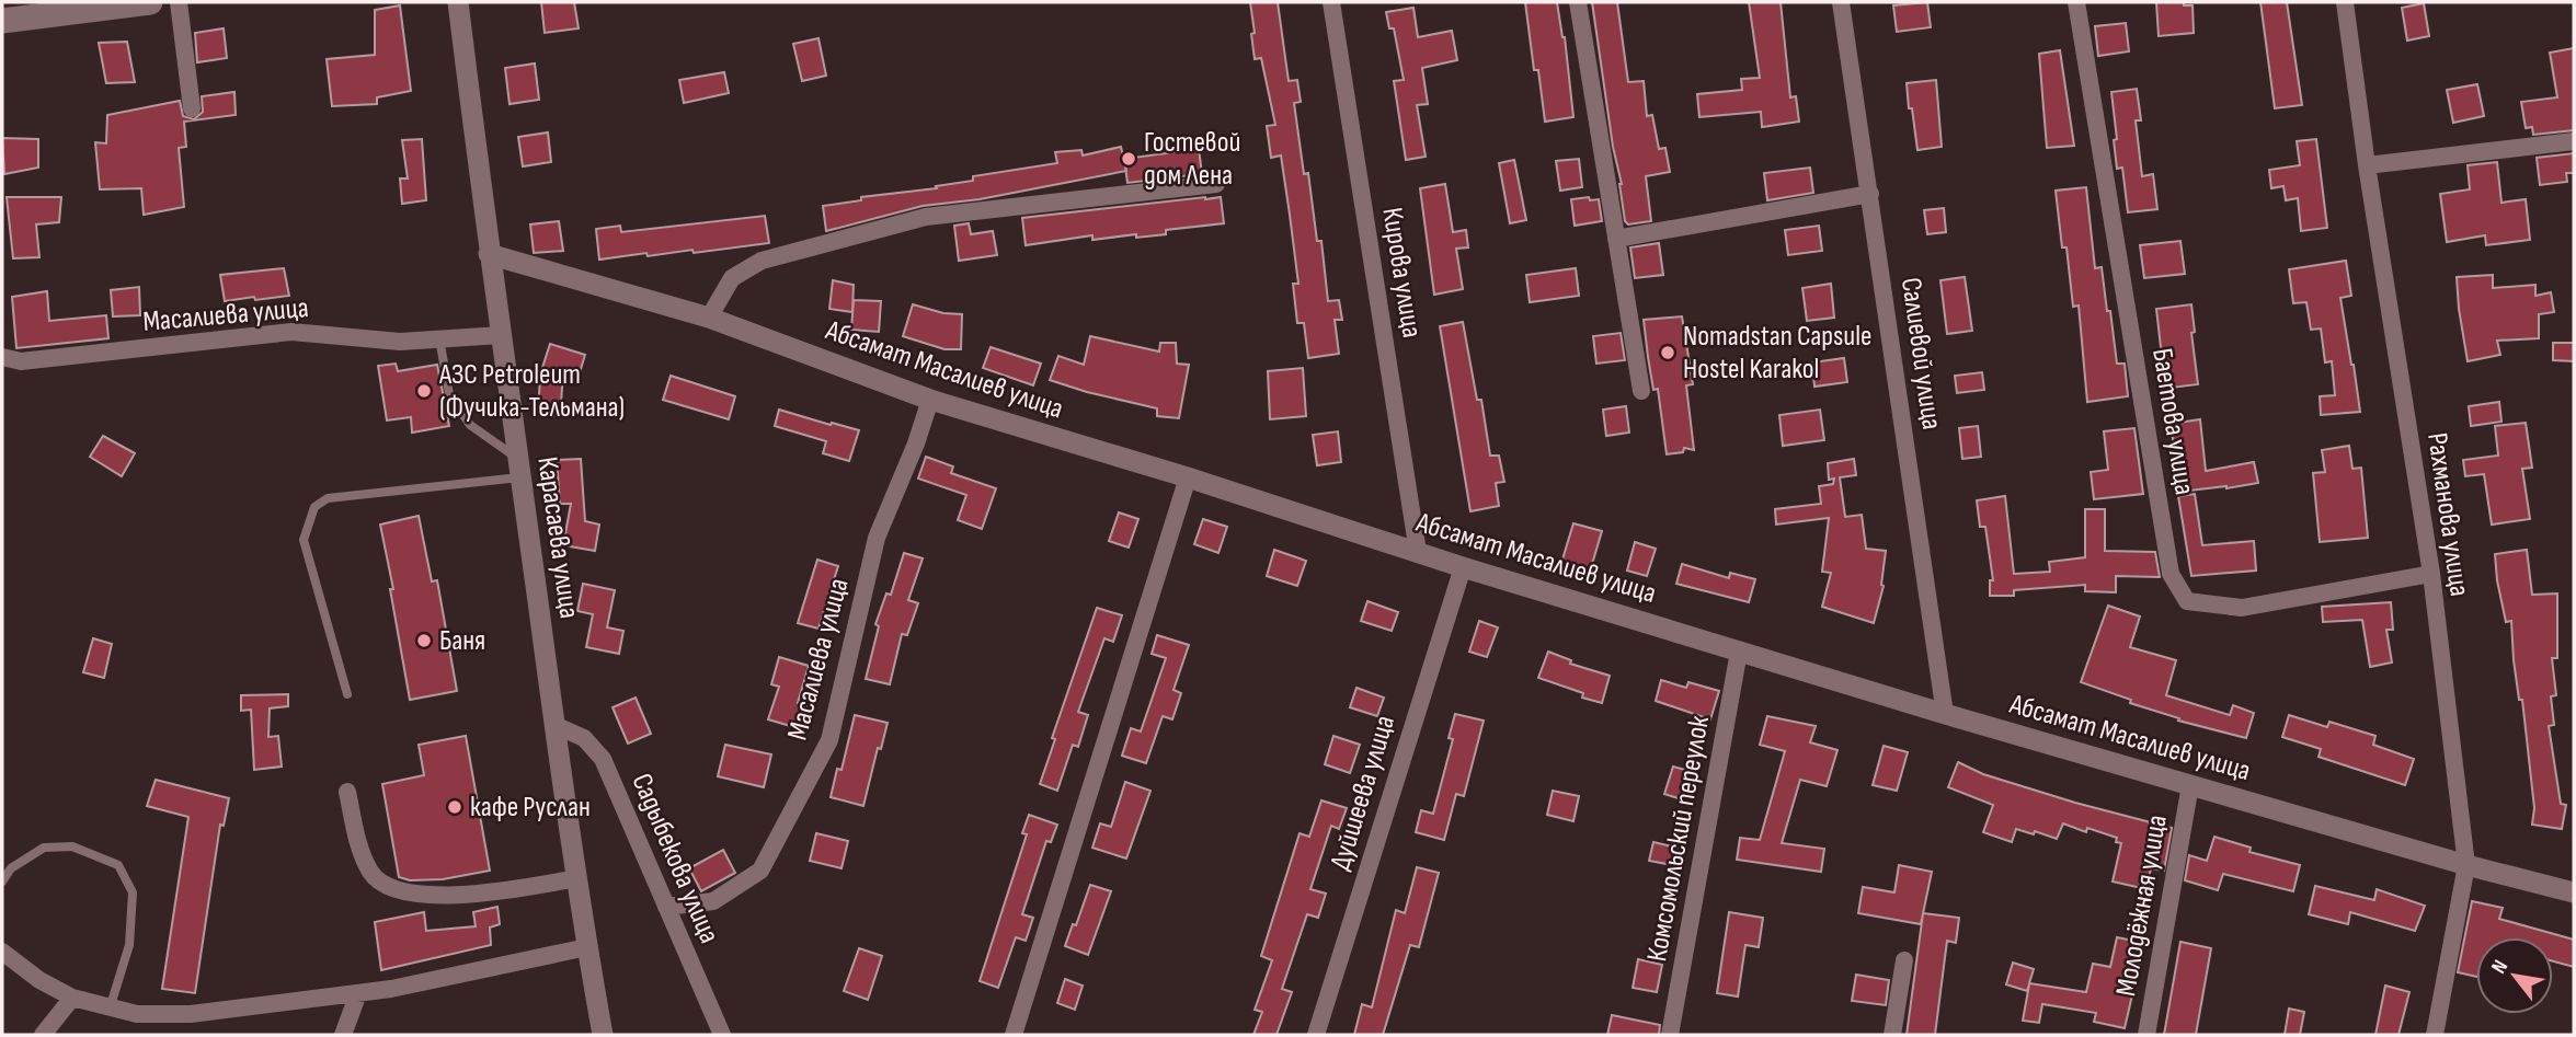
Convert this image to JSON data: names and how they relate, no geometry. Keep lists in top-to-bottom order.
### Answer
{
  "streets": {
    "street": [
      "Кирова улица",
      "Масалиева улица",
      "Салиевой улица",
      "Абсамат Масалиев улица",
      "Баетова улица",
      "Рахманова улица",
      "Карасаева улица",
      "Дуйшеева улица",
      "Комсомольский переулок",
      "Садыбекова улица",
      "Молодёжная улица"
    ]
  },
  "crossings": [
    ["Кирова улица", "Абсамат Масалиев улица"],
    ["Масалиева улица", "Абсамат Масалиев улица"],
    ["Масалиева улица", "Карасаева улица"],
    ["Масалиева улица", "Садыбекова улица"],
    ["Салиевой улица", "Абсамат Масалиев улица"],
    ["Абсамат Масалиев улица", "Рахманова улица"],
    ["Абсамат Масалиев улица", "Карасаева улица"],
    ["Абсамат Масалиев улица", "Дуйшеева улица"],
    ["Абсамат Масалиев улица", "Комсомольский переулок"],
    ["Абсамат Масалиев улица", "Молодёжная улица"],
    ["Баетова улица", "Рахманова улица"],
    ["Карасаева улица", "Садыбекова улица"]
  ],
  "places": [
    "Гостевой дом Лена",
    "Nomadstan Capsule Hostel Karakol",
    "АЗС Petroleum (Фучика-Тельмана)",
    "Баня",
    "кафе Руслан"
  ],
  "north": "top left"
}
